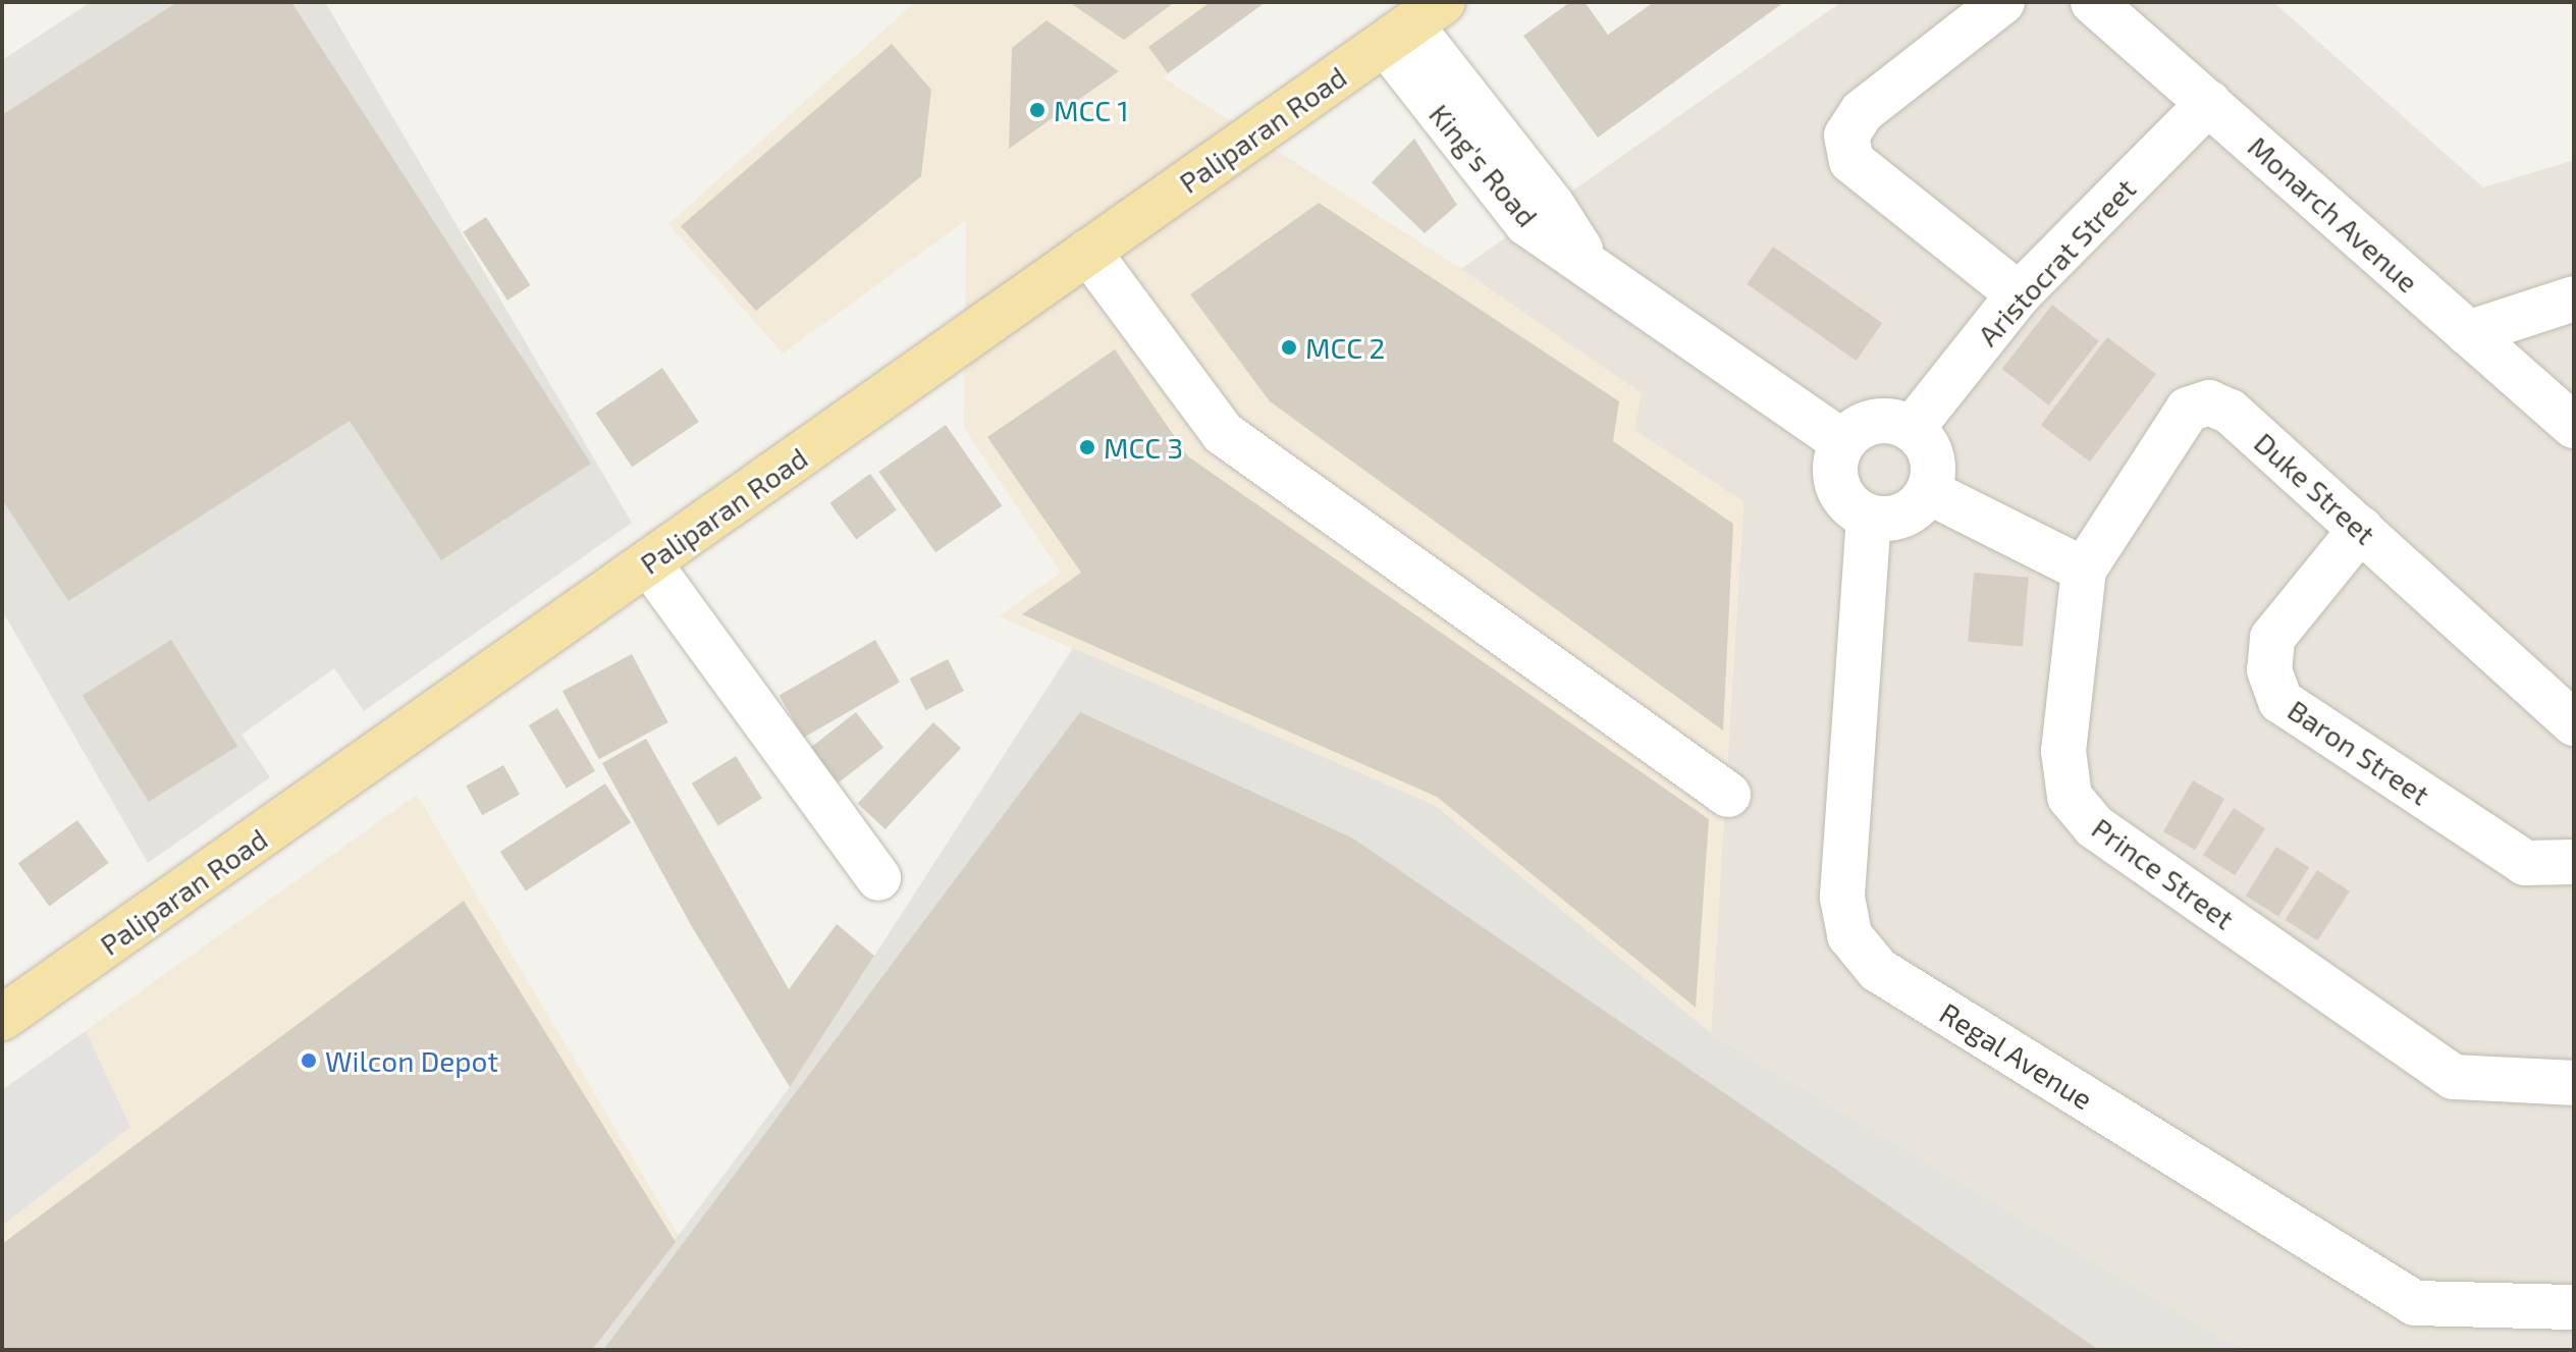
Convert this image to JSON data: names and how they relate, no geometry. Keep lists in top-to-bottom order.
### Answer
{
  "streets": {
    "main road": ["Paliparan Road"],
    "street": [
      "King's Road",
      "Monarch Avenue",
      "Aristocrat Street",
      "Duke Street",
      "Baron Street",
      "Prince Street",
      "Regal Avenue"
    ]
  },
  "crossings": [
    ["Paliparan Road", "King's Road"],
    ["King's Road", "Aristocrat Street"],
    ["King's Road", "Regal Avenue"],
    ["Monarch Avenue", "Aristocrat Street"],
    ["Aristocrat Street", "Regal Avenue"],
    ["Duke Street", "Baron Street"],
    ["Duke Street", "Prince Street"]
  ],
  "places": [
    "MCC 1",
    "MCC 2",
    "MCC 3",
    "Wilcon Depot"
  ]
}
